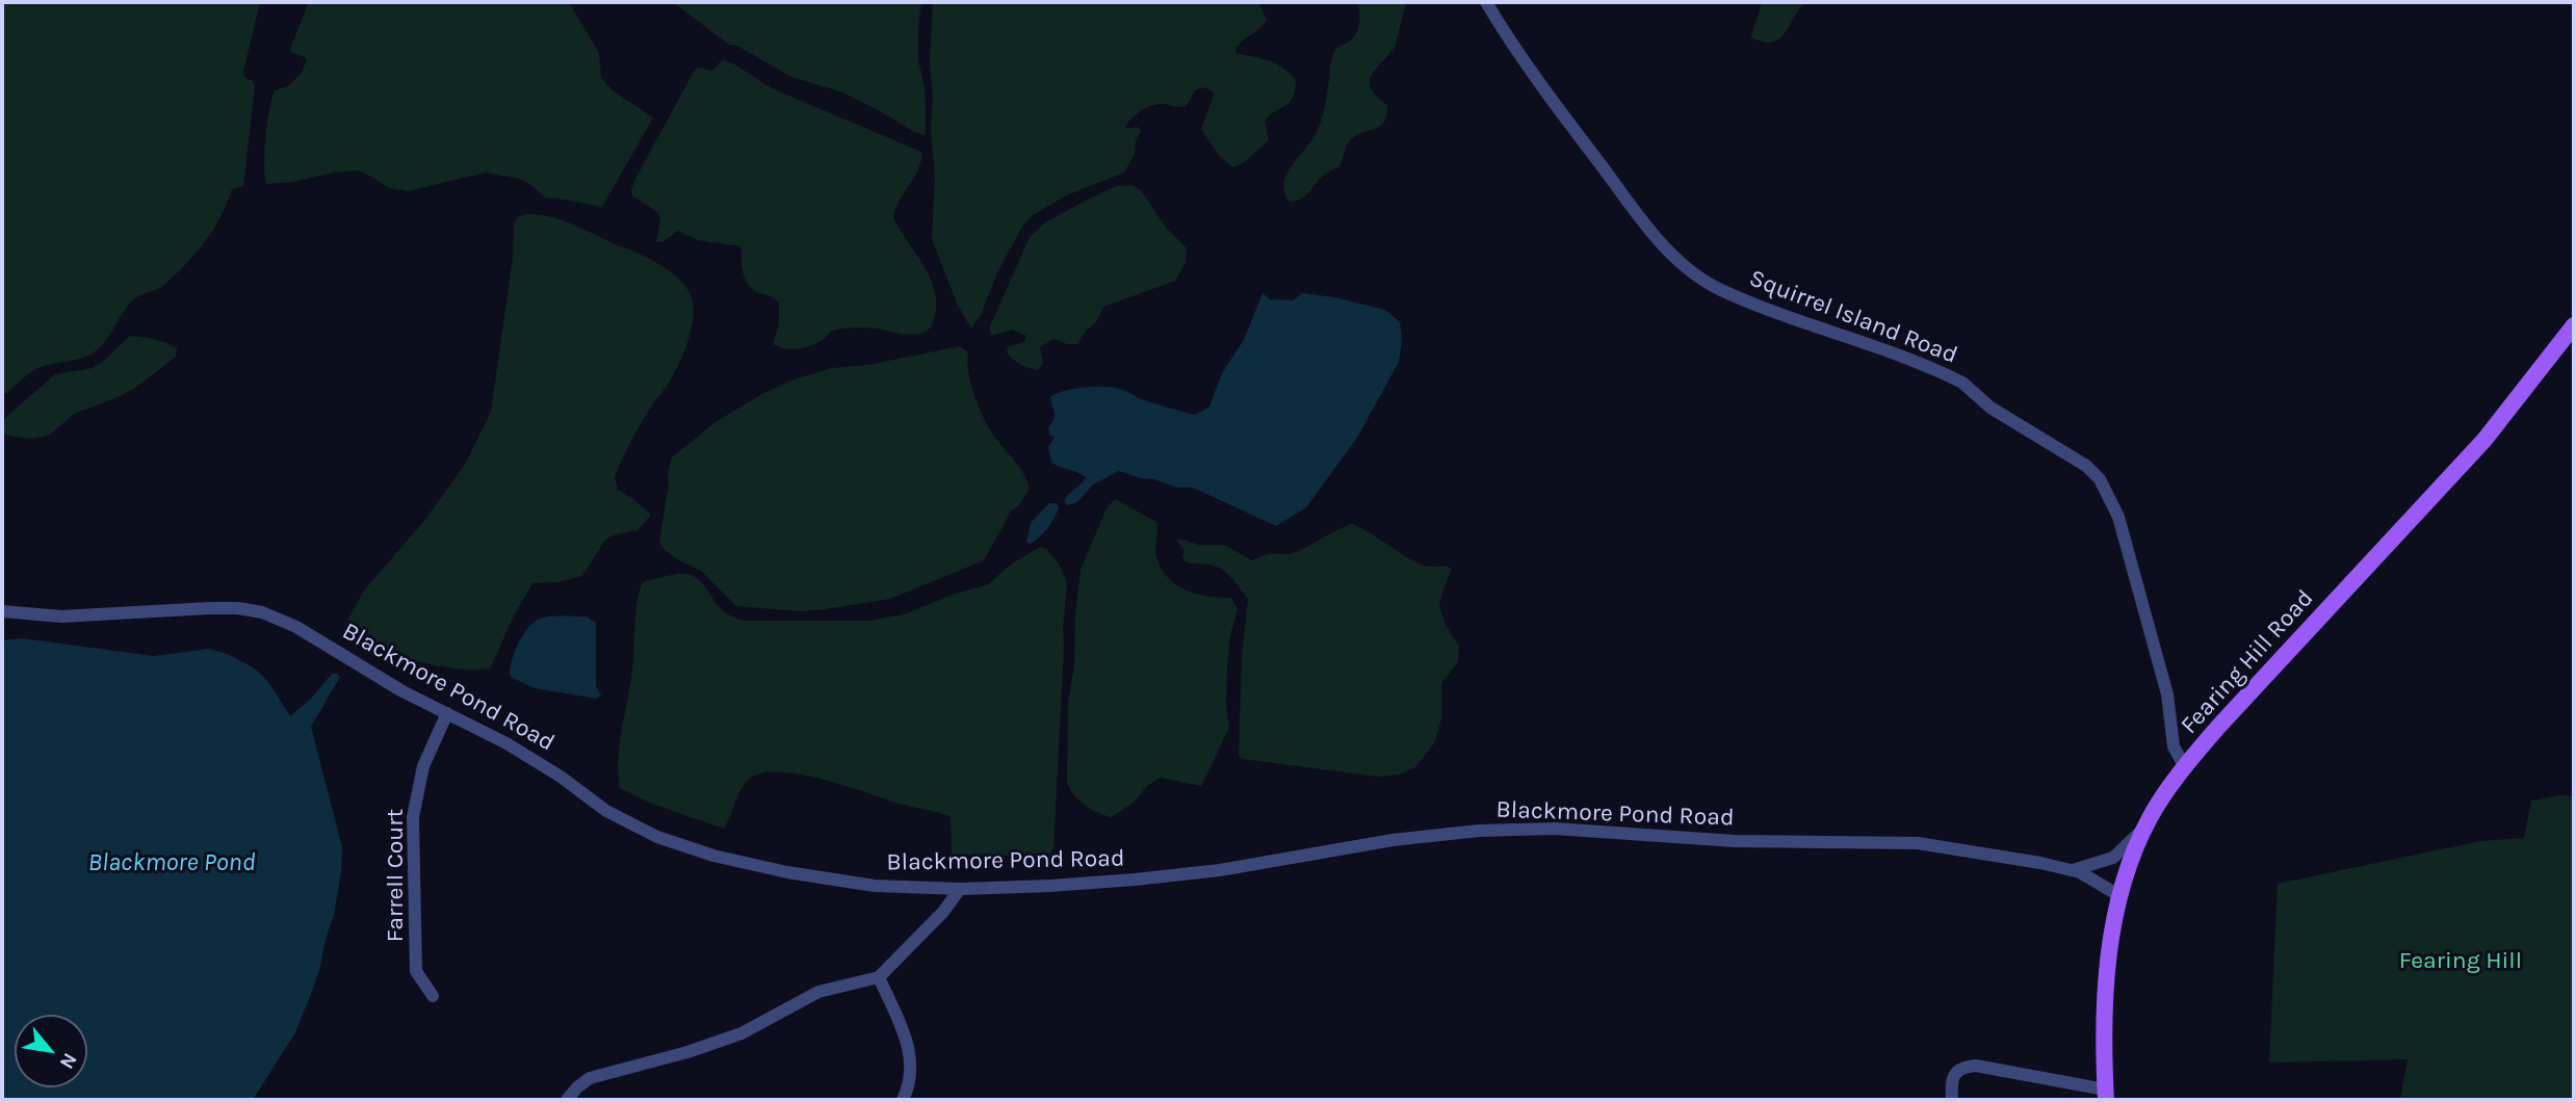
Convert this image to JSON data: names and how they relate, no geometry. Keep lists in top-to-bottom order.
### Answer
{
  "streets": {
    "main road": ["Fearing Hill Road"],
    "street": ["Squirrel Island Road", "Blackmore Pond Road", "Farrell Court"]
  },
  "crossings": [
    ["Squirrel Island Road", "Fearing Hill Road"],
    ["Fearing Hill Road", "Blackmore Pond Road"],
    ["Blackmore Pond Road", "Farrell Court"]
  ],
  "water": ["Blackmore Pond"],
  "parks": ["Fearing Hill"],
  "north": "bottom right"
}
